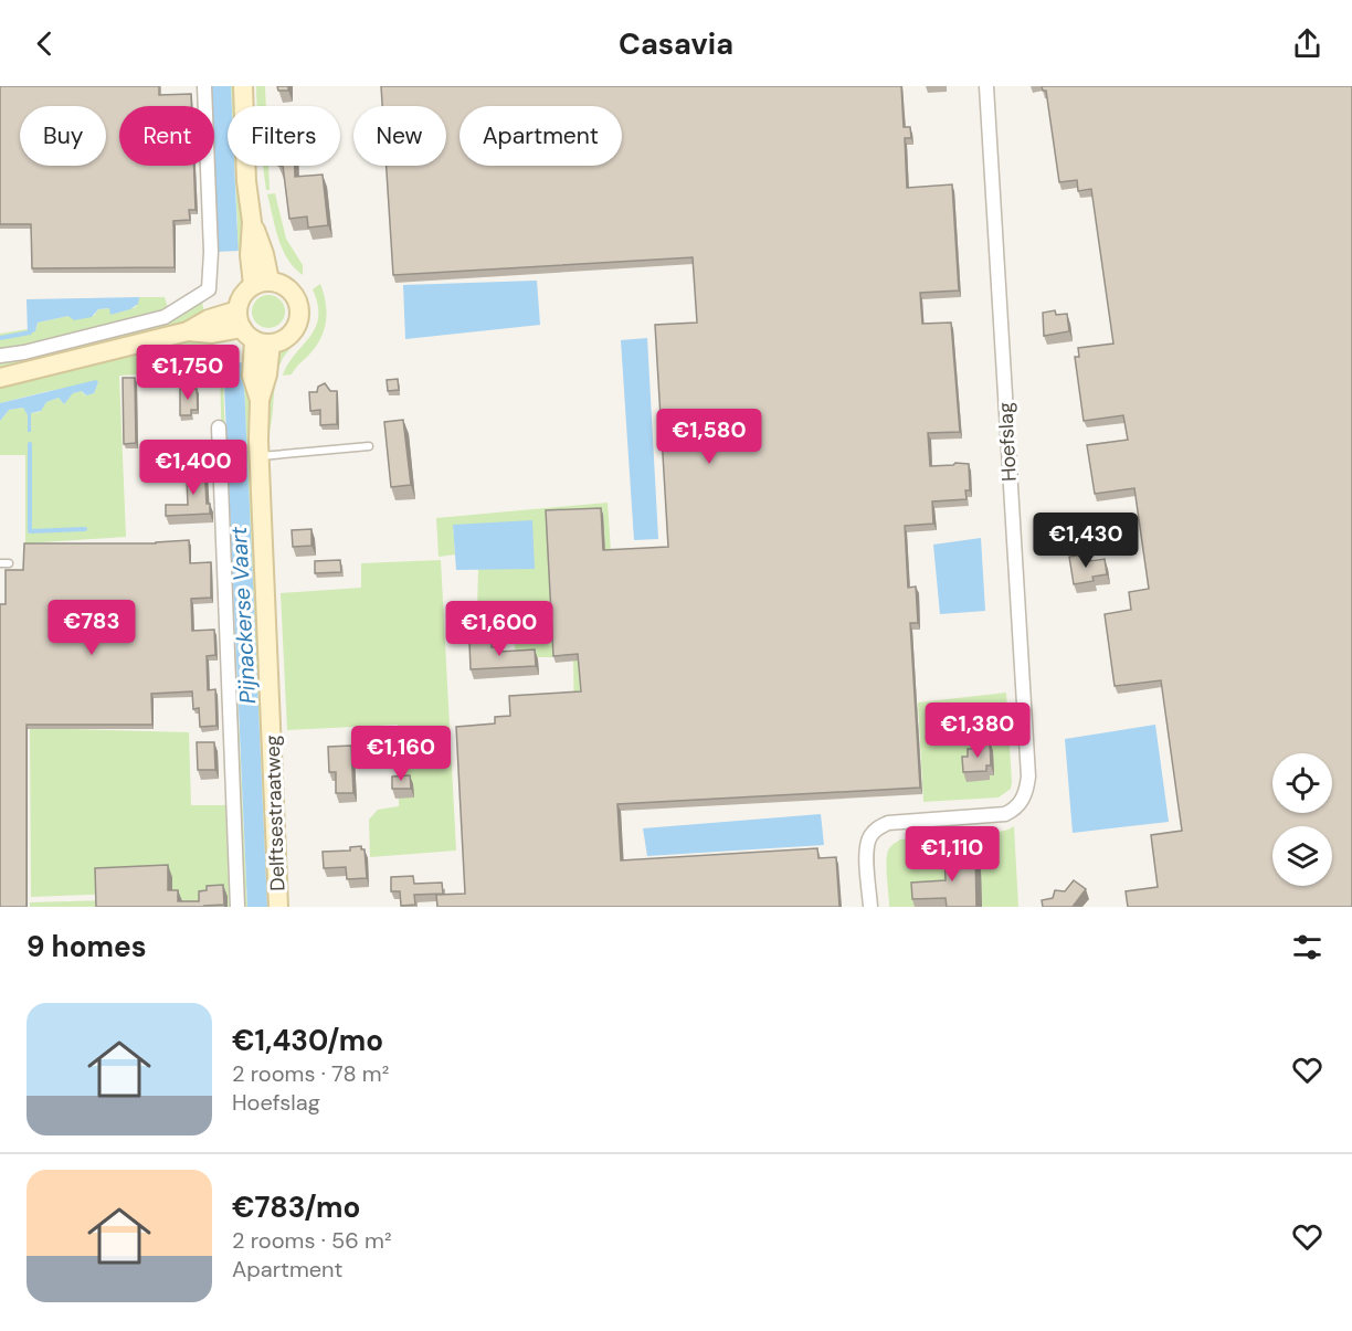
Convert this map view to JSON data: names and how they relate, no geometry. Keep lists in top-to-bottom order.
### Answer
{
  "streets": {
    "main road": ["Delftsestraatweg"],
    "street": ["Hoefslag"]
  },
  "water": ["Pijnackerse Vaart"],
  "page": {
    "header": "Casavia",
    "chip": [
      "Buy",
      "Rent",
      "Filters",
      "New",
      "Apartment"
    ],
    "price": [
      "€1,750",
      "€1,580",
      "€1,400",
      "€1,430",
      "€783",
      "€1,600",
      "€1,380",
      "€1,160",
      "€1,110"
    ],
    "heading": "9 homes",
    "list": [
      {
        "name": "€1,430/mo",
        "note": "2 rooms · 78 m² · Hoefslag"
      },
      {
        "name": "€783/mo",
        "note": "2 rooms · 56 m² · Apartment"
      }
    ]
  }
}
